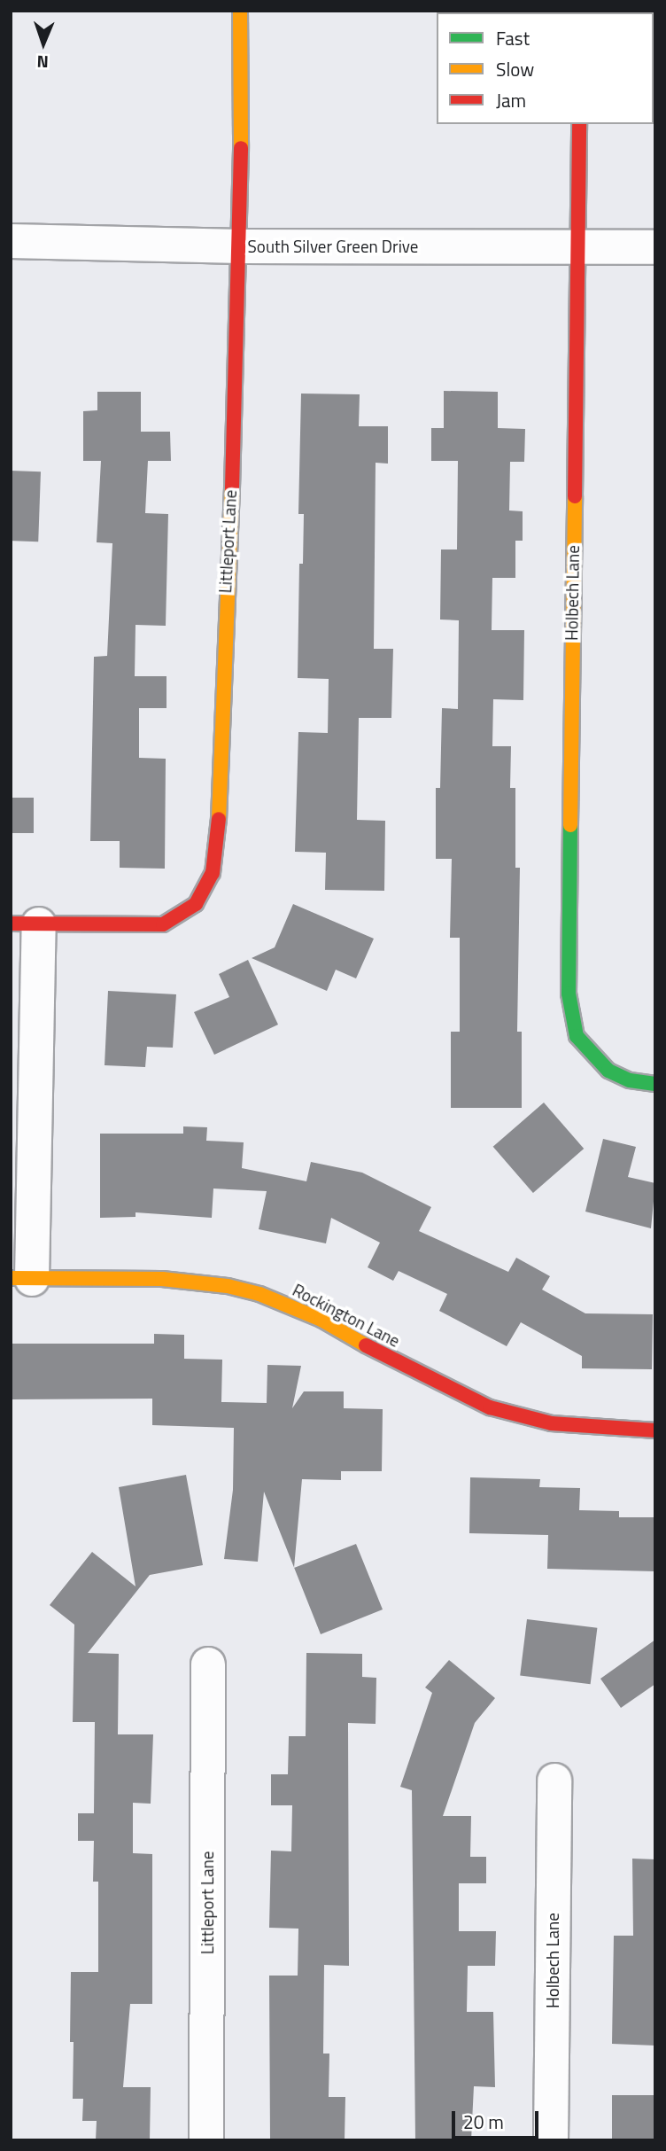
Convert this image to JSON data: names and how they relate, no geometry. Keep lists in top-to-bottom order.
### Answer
{
  "streets": {
    "street": [
      "South Silver Green Drive",
      "Littleport Lane",
      "Holbech Lane",
      "Rockington Lane"
    ]
  },
  "crossings": [
    ["South Silver Green Drive", "Littleport Lane"],
    ["South Silver Green Drive", "Holbech Lane"]
  ],
  "legend": ["Fast", "Slow", "Jam"],
  "scale_bar": "20 m",
  "north": "bottom"
}
